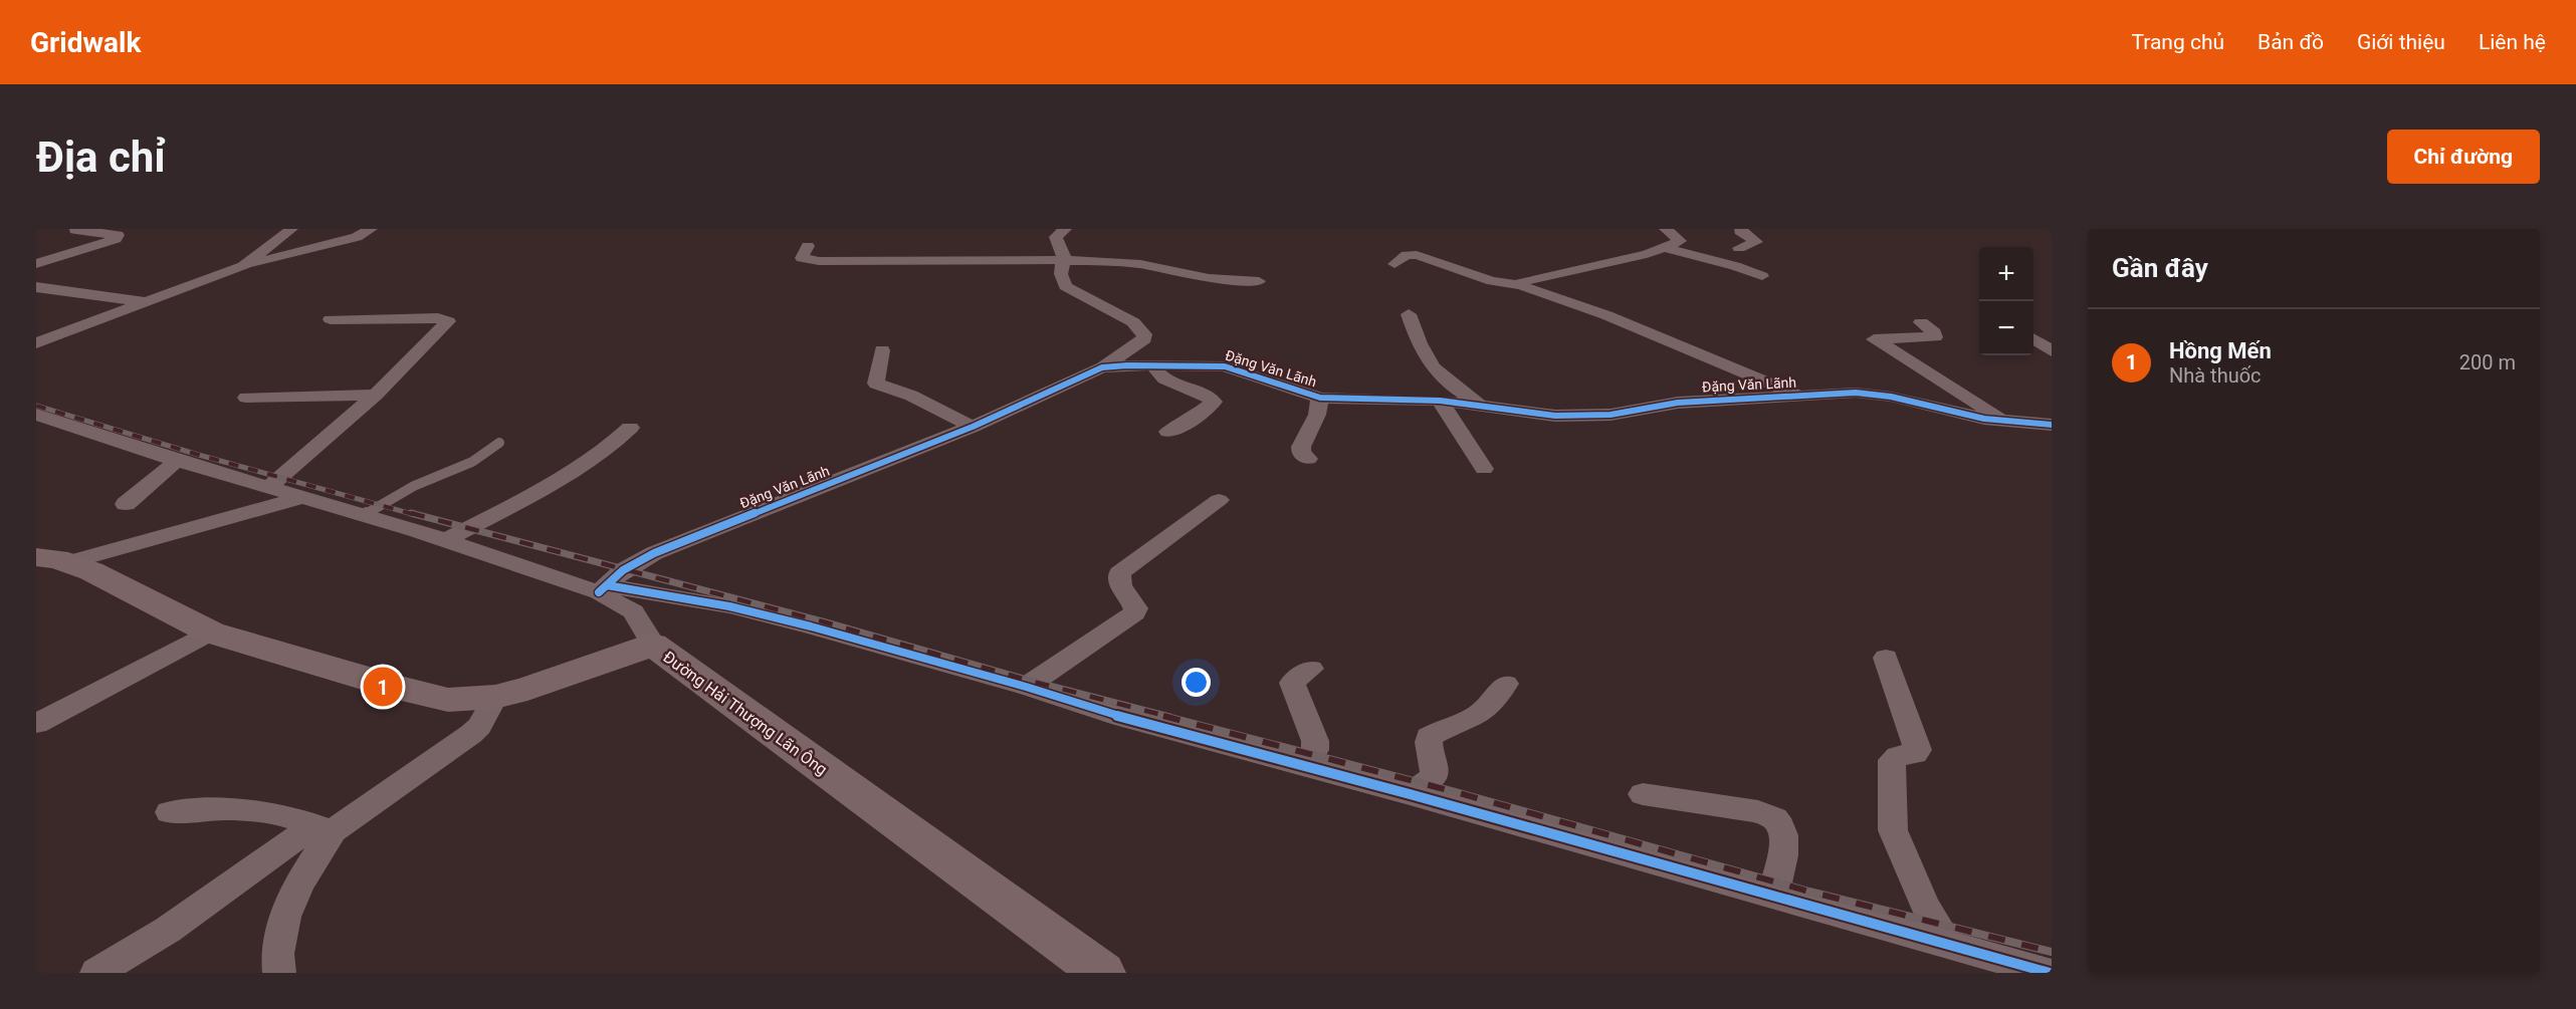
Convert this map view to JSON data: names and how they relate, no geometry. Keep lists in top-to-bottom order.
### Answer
{
  "streets": {
    "street": ["Đặng Văn Lãnh", "Đường Hải Thượng Lãn Ông"]
  },
  "page": {
    "header": "Gridwalk",
    "nav": [
      "Trang chủ",
      "Bản đồ",
      "Giới thiệu",
      "Liên hệ"
    ],
    "buttons": "Chỉ đường",
    "title": "Địa chỉ",
    "heading": "Gần đây",
    "map_buttons": ["+", "−"],
    "list": [
      {
        "mark": "1",
        "name": "Hồng Mến",
        "note": "Nhà thuốc",
        "value": "200 m"
      }
    ],
    "pins": "1"
  }
}
